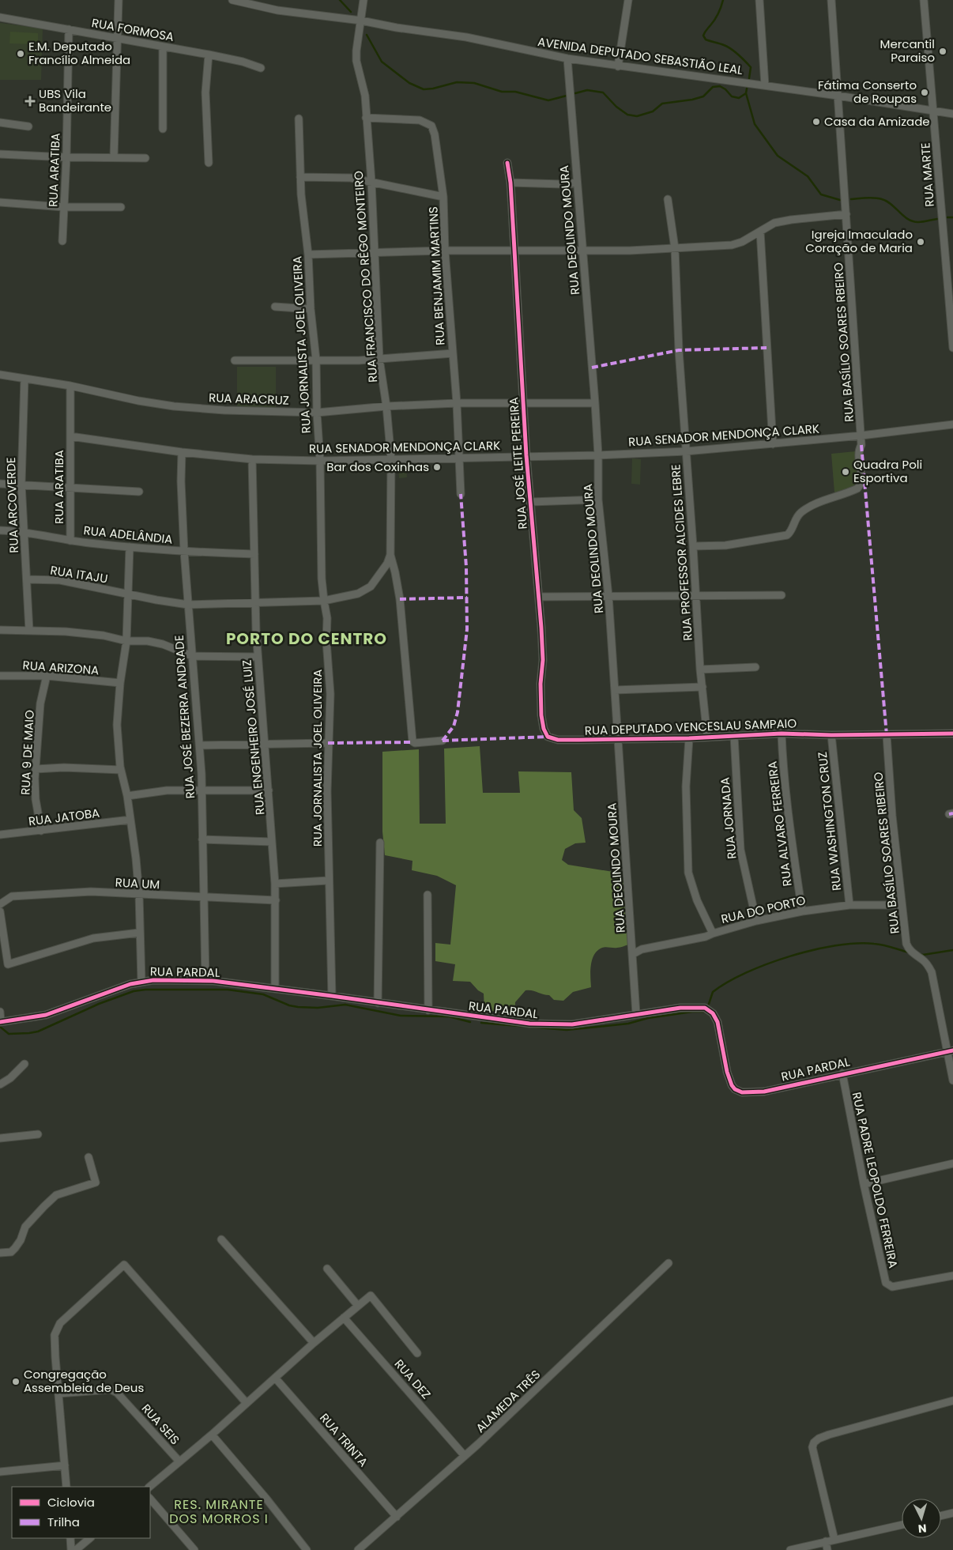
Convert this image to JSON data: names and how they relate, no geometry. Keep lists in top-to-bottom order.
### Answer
{
  "streets": {
    "street": [
      "RUA FORMOSA",
      "AVENIDA DEPUTADO SEBASTIÃO LEAL",
      "RUA ARATIBA",
      "RUA MARTE",
      "RUA DEOLINDO MOURA",
      "RUA BENJAMIM MARTINS",
      "RUA FRANCISCO DO RÊGO MONTEIRO",
      "RUA BASÍLIO SOARES RBEIRO",
      "RUA JORNALISTA JOEL OLIVEIRA",
      "RUA ARACRUZ",
      "RUA SENADOR MENDONÇA CLARK",
      "RUA JOSÉ LEITE PEREIRA",
      "RUA ARCOVERDE",
      "RUA ADELÂNDIA",
      "RUA PROFESSOR ALCIDES LEBRE",
      "RUA ITAJU",
      "RUA ARIZONA",
      "RUA JOSÉ BEZERRA ANDRADE",
      "RUA DEPUTADO VENCESLAU SAMPAIO",
      "RUA ENGENHEIRO JOSÉ LUIZ",
      "RUA 9 DE MAIO",
      "RUA JATOBA",
      "RUA JORNADA",
      "RUA WASHINGTON CRUZ",
      "RUA ALVARO FERREIRA",
      "RUA BASÍLIO SOARES RIBEIRO",
      "RUA UM",
      "RUA DO PORTO",
      "RUA PARDAL",
      "RUA PADRE LEOPOLDO FERREIRA",
      "RUA DEZ",
      "ALAMEDA TRÊS",
      "RUA SEIS",
      "RUA TRINTA"
    ]
  },
  "crossings": [
    ["RUA FORMOSA", "RUA ARATIBA"],
    ["AVENIDA DEPUTADO SEBASTIÃO LEAL", "RUA MARTE"],
    ["AVENIDA DEPUTADO SEBASTIÃO LEAL", "RUA DEOLINDO MOURA"],
    ["AVENIDA DEPUTADO SEBASTIÃO LEAL", "RUA FRANCISCO DO RÊGO MONTEIRO"],
    ["AVENIDA DEPUTADO SEBASTIÃO LEAL", "RUA BASÍLIO SOARES RBEIRO"],
    ["RUA ARATIBA", "RUA ARACRUZ"],
    ["RUA ARATIBA", "RUA SENADOR MENDONÇA CLARK"],
    ["RUA ARATIBA", "RUA ADELÂNDIA"],
    ["RUA DEOLINDO MOURA", "RUA ARACRUZ"],
    ["RUA DEOLINDO MOURA", "RUA SENADOR MENDONÇA CLARK"],
    ["RUA DEOLINDO MOURA", "RUA DEPUTADO VENCESLAU SAMPAIO"],
    ["RUA DEOLINDO MOURA", "RUA DO PORTO"],
    ["RUA DEOLINDO MOURA", "RUA PARDAL"],
    ["RUA BENJAMIM MARTINS", "RUA FRANCISCO DO RÊGO MONTEIRO"],
    ["RUA BENJAMIM MARTINS", "RUA ARACRUZ"],
    ["RUA BENJAMIM MARTINS", "RUA SENADOR MENDONÇA CLARK"],
    ["RUA FRANCISCO DO RÊGO MONTEIRO", "RUA ARACRUZ"],
    ["RUA FRANCISCO DO RÊGO MONTEIRO", "RUA SENADOR MENDONÇA CLARK"],
    ["RUA FRANCISCO DO RÊGO MONTEIRO", "RUA ITAJU"],
    ["RUA BASÍLIO SOARES RBEIRO", "RUA SENADOR MENDONÇA CLARK"],
    ["RUA BASÍLIO SOARES RBEIRO", "RUA PROFESSOR ALCIDES LEBRE"],
    ["RUA JORNALISTA JOEL OLIVEIRA", "RUA ARACRUZ"],
    ["RUA JORNALISTA JOEL OLIVEIRA", "RUA SENADOR MENDONÇA CLARK"],
    ["RUA JORNALISTA JOEL OLIVEIRA", "RUA ITAJU"],
    ["RUA JORNALISTA JOEL OLIVEIRA", "RUA PARDAL"],
    ["RUA ARACRUZ", "RUA JOSÉ LEITE PEREIRA"],
    ["RUA ARACRUZ", "RUA ARCOVERDE"],
    ["RUA SENADOR MENDONÇA CLARK", "RUA JOSÉ LEITE PEREIRA"],
    ["RUA SENADOR MENDONÇA CLARK", "RUA PROFESSOR ALCIDES LEBRE"],
    ["RUA SENADOR MENDONÇA CLARK", "RUA JOSÉ BEZERRA ANDRADE"],
    ["RUA SENADOR MENDONÇA CLARK", "RUA ENGENHEIRO JOSÉ LUIZ"],
    ["RUA JOSÉ LEITE PEREIRA", "RUA DEPUTADO VENCESLAU SAMPAIO"],
    ["RUA ARCOVERDE", "RUA ADELÂNDIA"],
    ["RUA ARCOVERDE", "RUA ITAJU"],
    ["RUA ADELÂNDIA", "RUA JOSÉ BEZERRA ANDRADE"],
    ["RUA ADELÂNDIA", "RUA ENGENHEIRO JOSÉ LUIZ"],
    ["RUA PROFESSOR ALCIDES LEBRE", "RUA DEPUTADO VENCESLAU SAMPAIO"],
    ["RUA ITAJU", "RUA JOSÉ BEZERRA ANDRADE"],
    ["RUA ITAJU", "RUA ENGENHEIRO JOSÉ LUIZ"],
    ["RUA ARIZONA", "RUA 9 DE MAIO"],
    ["RUA JOSÉ BEZERRA ANDRADE", "RUA UM"],
    ["RUA JOSÉ BEZERRA ANDRADE", "RUA PARDAL"],
    ["RUA DEPUTADO VENCESLAU SAMPAIO", "RUA JORNADA"],
    ["RUA DEPUTADO VENCESLAU SAMPAIO", "RUA WASHINGTON CRUZ"],
    ["RUA DEPUTADO VENCESLAU SAMPAIO", "RUA ALVARO FERREIRA"],
    ["RUA DEPUTADO VENCESLAU SAMPAIO", "RUA BASÍLIO SOARES RIBEIRO"],
    ["RUA ENGENHEIRO JOSÉ LUIZ", "RUA UM"],
    ["RUA ENGENHEIRO JOSÉ LUIZ", "RUA PARDAL"],
    ["RUA 9 DE MAIO", "RUA JATOBA"],
    ["RUA JORNADA", "RUA DO PORTO"],
    ["RUA WASHINGTON CRUZ", "RUA DO PORTO"],
    ["RUA ALVARO FERREIRA", "RUA DO PORTO"],
    ["RUA BASÍLIO SOARES RIBEIRO", "RUA DO PORTO"],
    ["RUA BASÍLIO SOARES RIBEIRO", "RUA PARDAL"],
    ["RUA PARDAL", "RUA PADRE LEOPOLDO FERREIRA"],
    ["RUA DEZ", "ALAMEDA TRÊS"],
    ["ALAMEDA TRÊS", "RUA TRINTA"]
  ],
  "districts": ["PORTO DO CENTRO", "RES. MIRANTE DOS MORROS I"],
  "places": {
    "other": [
      "Mercantil Paraiso",
      "E.M. Deputado Francílio Almeida",
      "Fátima Conserto de Roupas",
      "Casa da Amizade",
      "Igreja Imaculado Coração de Maria",
      "Bar dos Coxinhas",
      "Quadra Poli Esportiva",
      "Congregação Assembleia de Deus"
    ],
    "health": ["UBS Vila Bandeirante"]
  },
  "legend": ["Ciclovia", "Trilha"],
  "north": "bottom"
}
